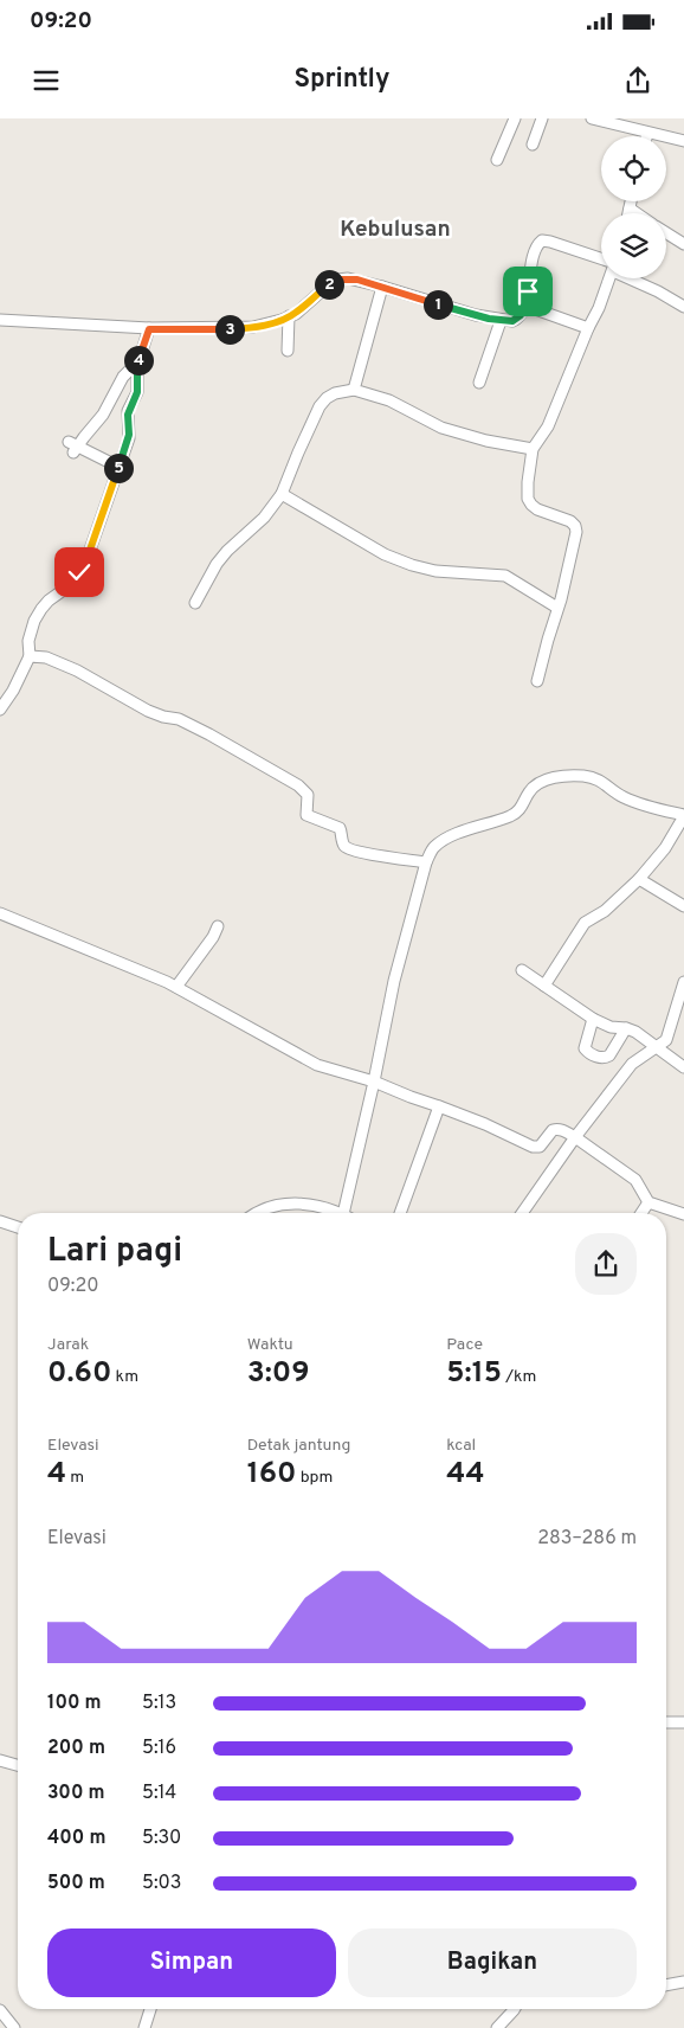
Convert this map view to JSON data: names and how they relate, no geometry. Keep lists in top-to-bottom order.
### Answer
{
  "districts": ["Kebulusan"],
  "page": {
    "status": "09:20",
    "header": "Sprintly",
    "pins": [
      "2",
      "1",
      "3",
      "4",
      "5"
    ],
    "heading": ["Lari pagi", "09:20"],
    "stats": [
      ["Jarak", "0.60 km"],
      ["Waktu", "3:09"],
      ["Pace", "5:15 /km"],
      ["Elevasi", "4 m"],
      ["Detak jantung", "160 bpm"],
      ["kcal", "44"]
    ],
    "chart": ["Elevasi", "283–286 m"],
    "list": [
      {
        "name": "100 m",
        "note": "5:13"
      },
      {
        "name": "200 m",
        "note": "5:16"
      },
      {
        "name": "300 m",
        "note": "5:14"
      },
      {
        "name": "400 m",
        "note": "5:30"
      },
      {
        "name": "500 m",
        "note": "5:03"
      }
    ],
    "buttons": ["Simpan", "Bagikan"]
  }
}
